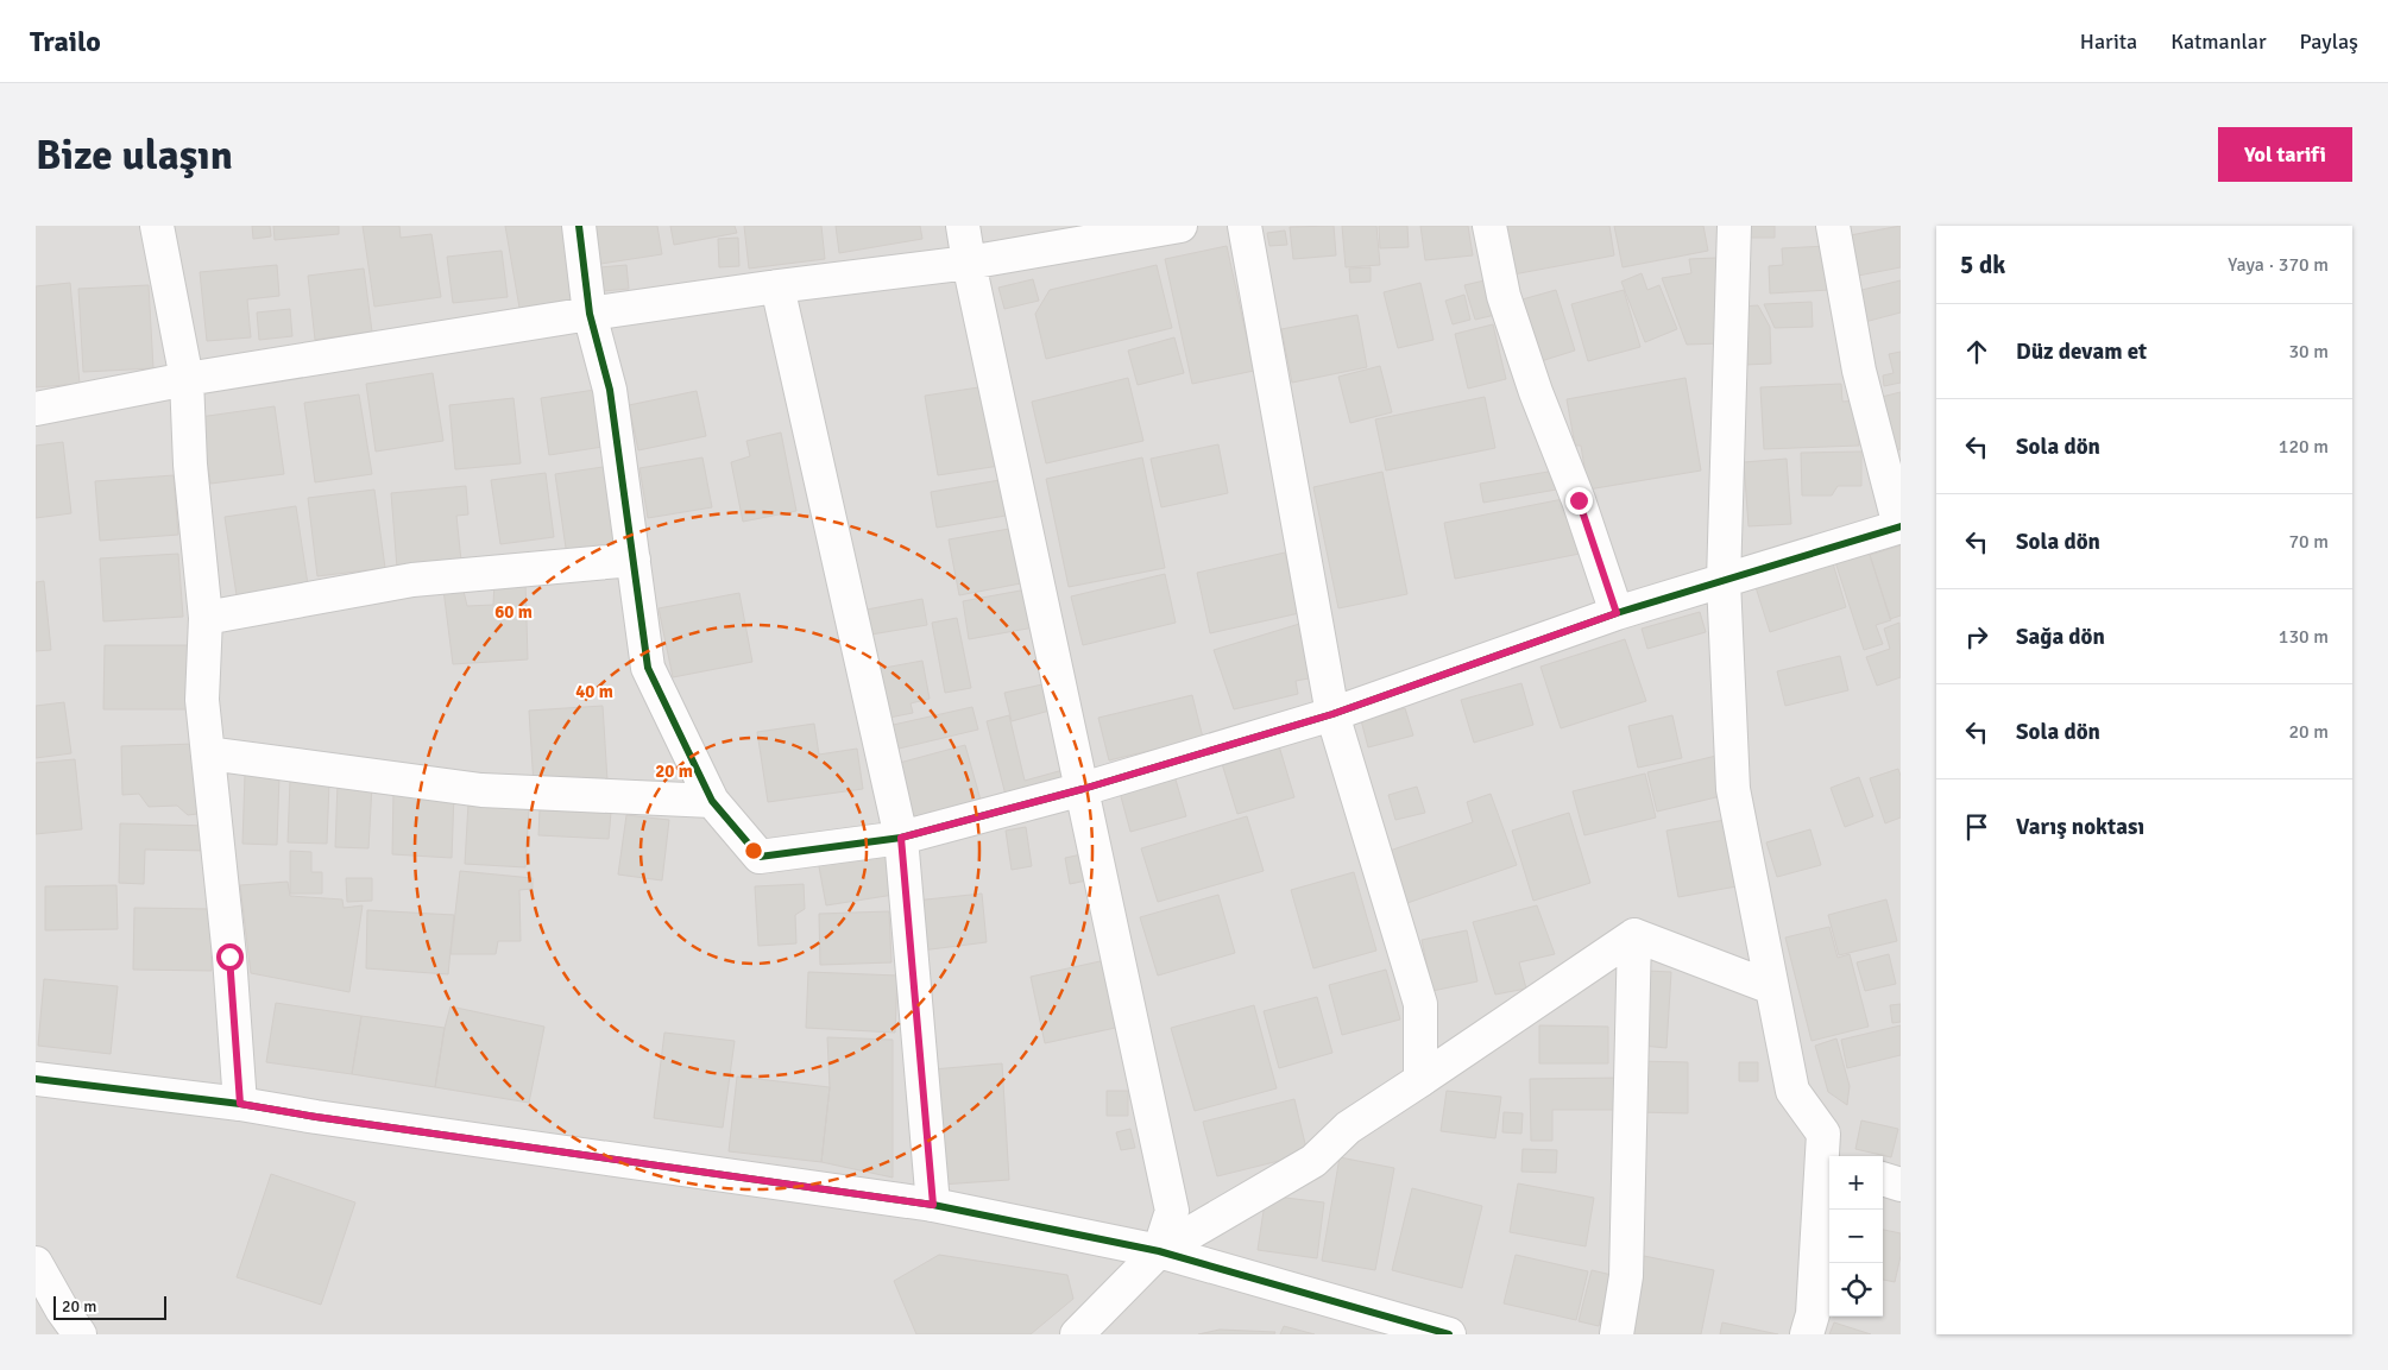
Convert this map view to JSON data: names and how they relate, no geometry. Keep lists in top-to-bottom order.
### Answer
{
  "scale_bar": "20 m",
  "page": {
    "header": "Trailo",
    "nav": ["Harita", "Katmanlar", "Paylaş"],
    "buttons": "Yol tarifi",
    "title": "Bize ulaşın",
    "heading": ["5 dk", "Yaya · 370 m"],
    "list": [
      ["Düz devam et", "30 m"],
      ["Sola dön", "120 m"],
      ["Sola dön", "70 m"],
      ["Sağa dön", "130 m"],
      ["Sola dön", "20 m"],
      "Varış noktası"
    ],
    "map_buttons": ["+", "−"],
    "scale": "20 m"
  },
  "rings": ["60 m", "40 m", "20 m"]
}
